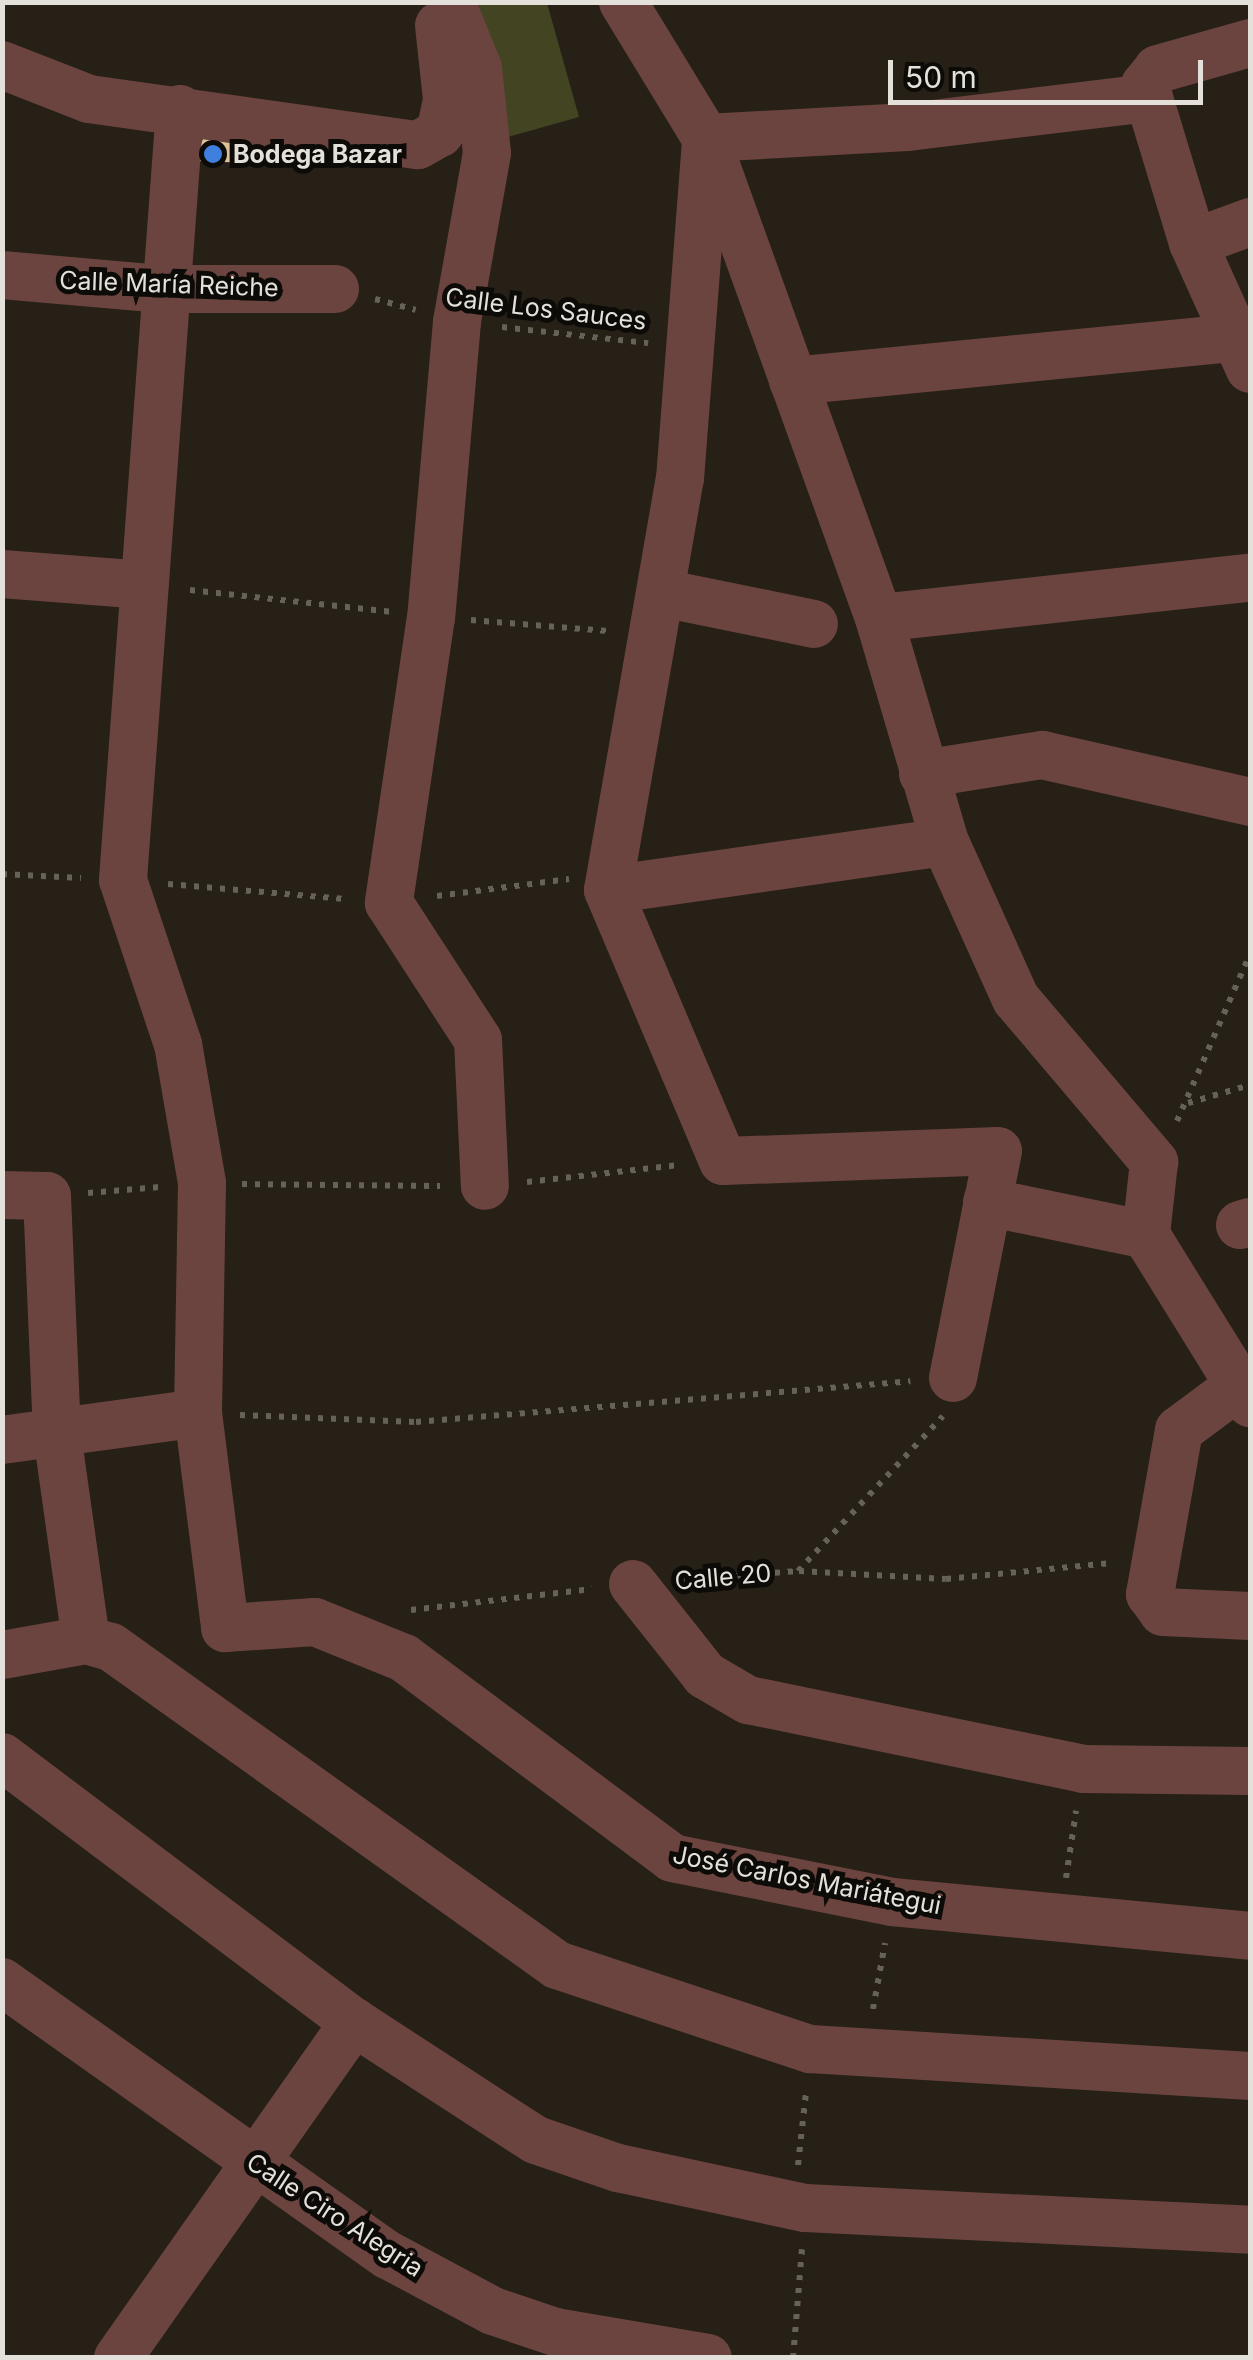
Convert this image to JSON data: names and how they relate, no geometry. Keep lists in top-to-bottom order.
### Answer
{
  "streets": {
    "street": ["Calle María Reiche", "José Carlos Mariátegui", "Calle Ciro Alegria"],
    "path": ["Calle Los Sauces", "Calle 20"]
  },
  "crossings": [
    ["Calle María Reiche", "Calle Los Sauces"]
  ],
  "places": ["Bodega Bazar"],
  "scale_bar": "50 m"
}
